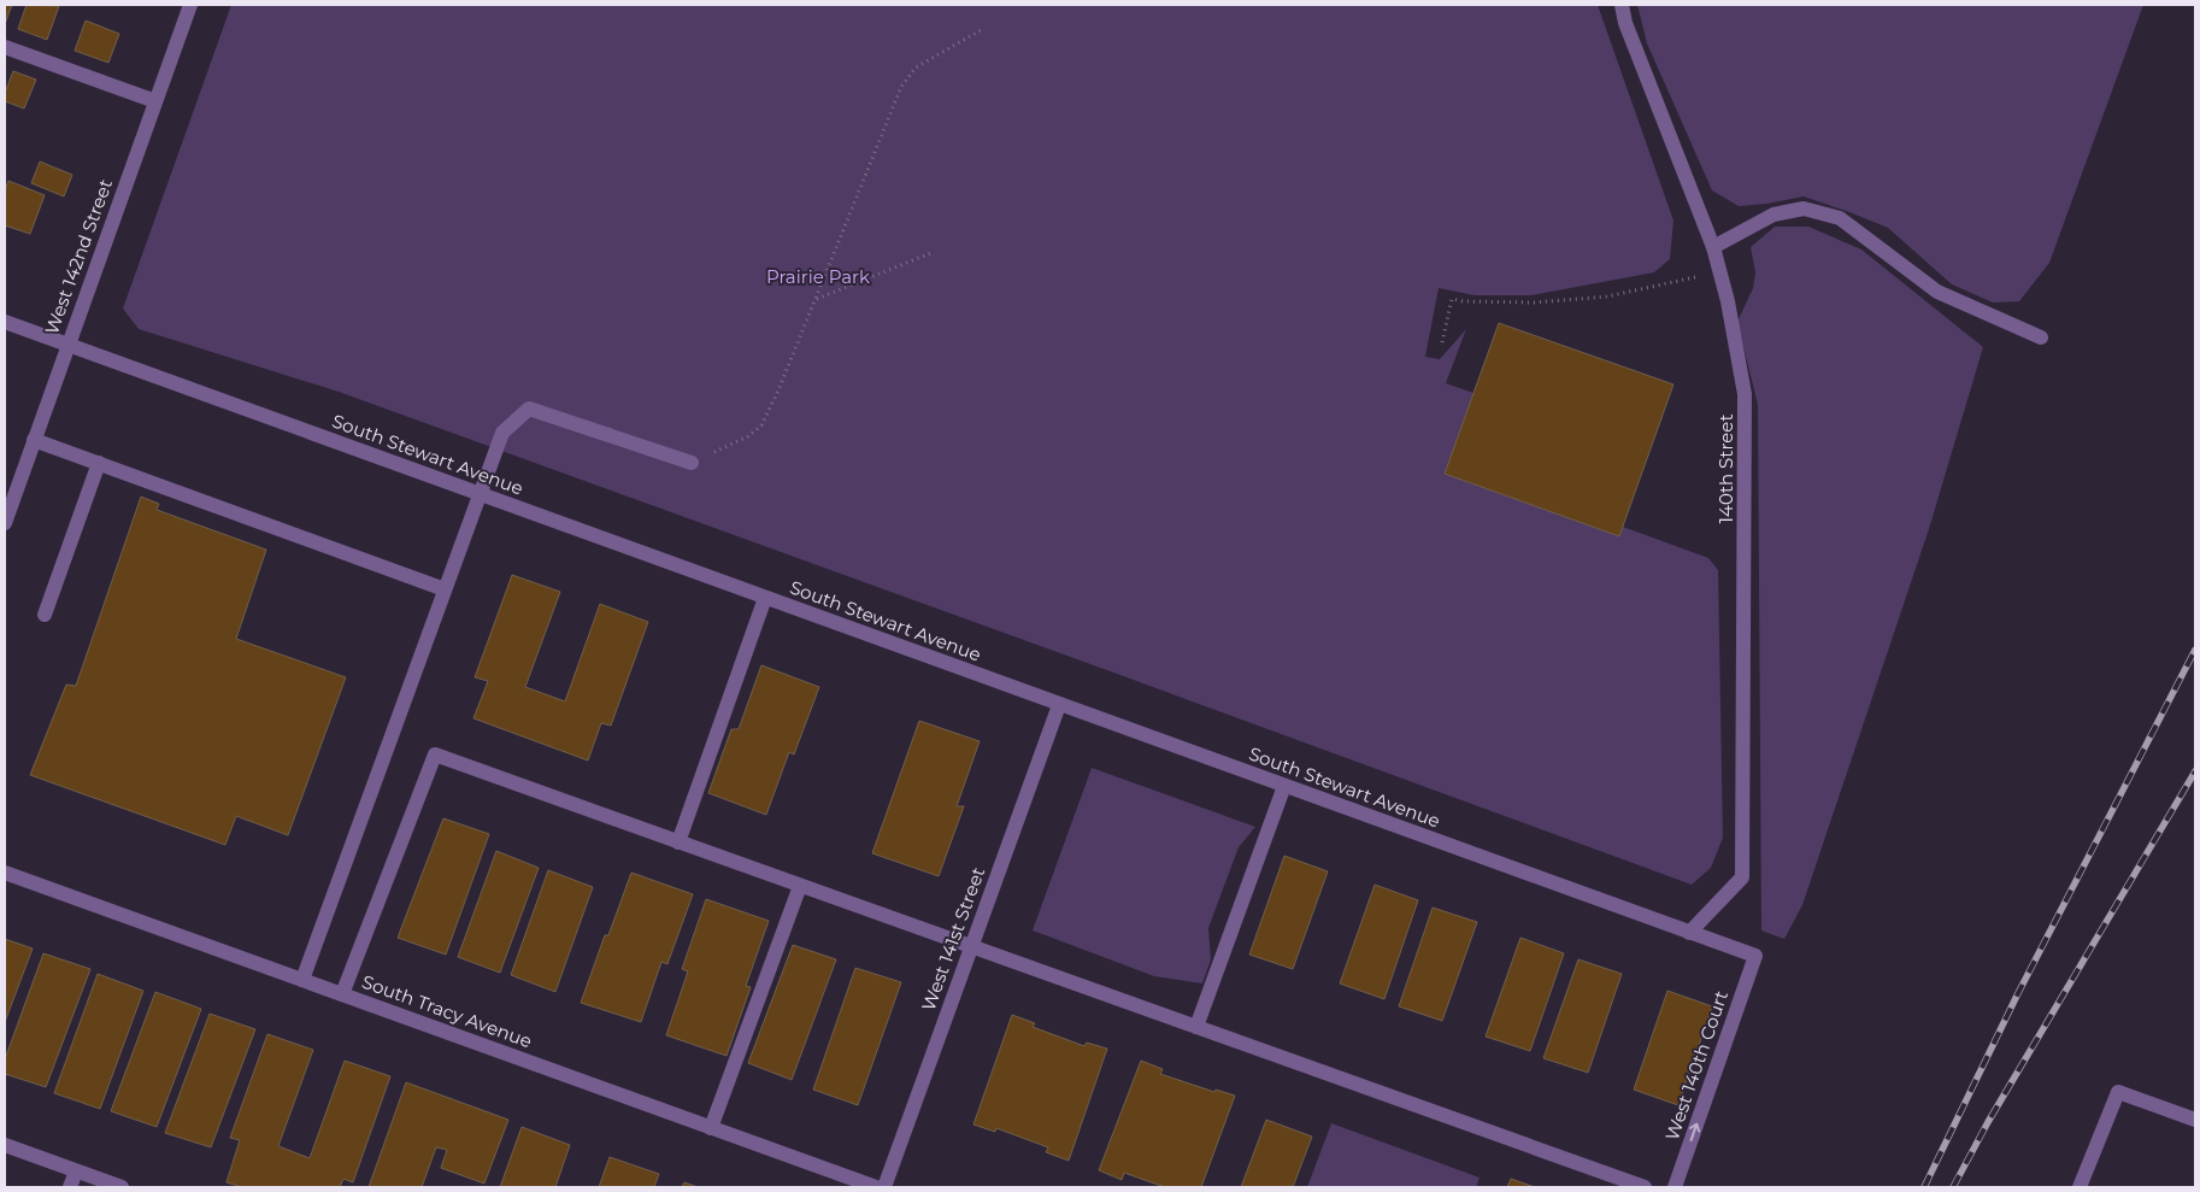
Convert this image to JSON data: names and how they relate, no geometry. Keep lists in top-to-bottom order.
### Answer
{
  "streets": {
    "street": [
      "West 142nd Street",
      "South Stewart Avenue",
      "140th Street",
      "West 141st Street",
      "South Tracy Avenue",
      "West 140th Court"
    ]
  },
  "crossings": [
    ["West 142nd Street", "South Stewart Avenue"],
    ["South Stewart Avenue", "140th Street"],
    ["South Stewart Avenue", "West 141st Street"],
    ["South Stewart Avenue", "West 140th Court"]
  ],
  "one_way": ["West 140th Court"],
  "parks": ["Prairie Park"]
}
